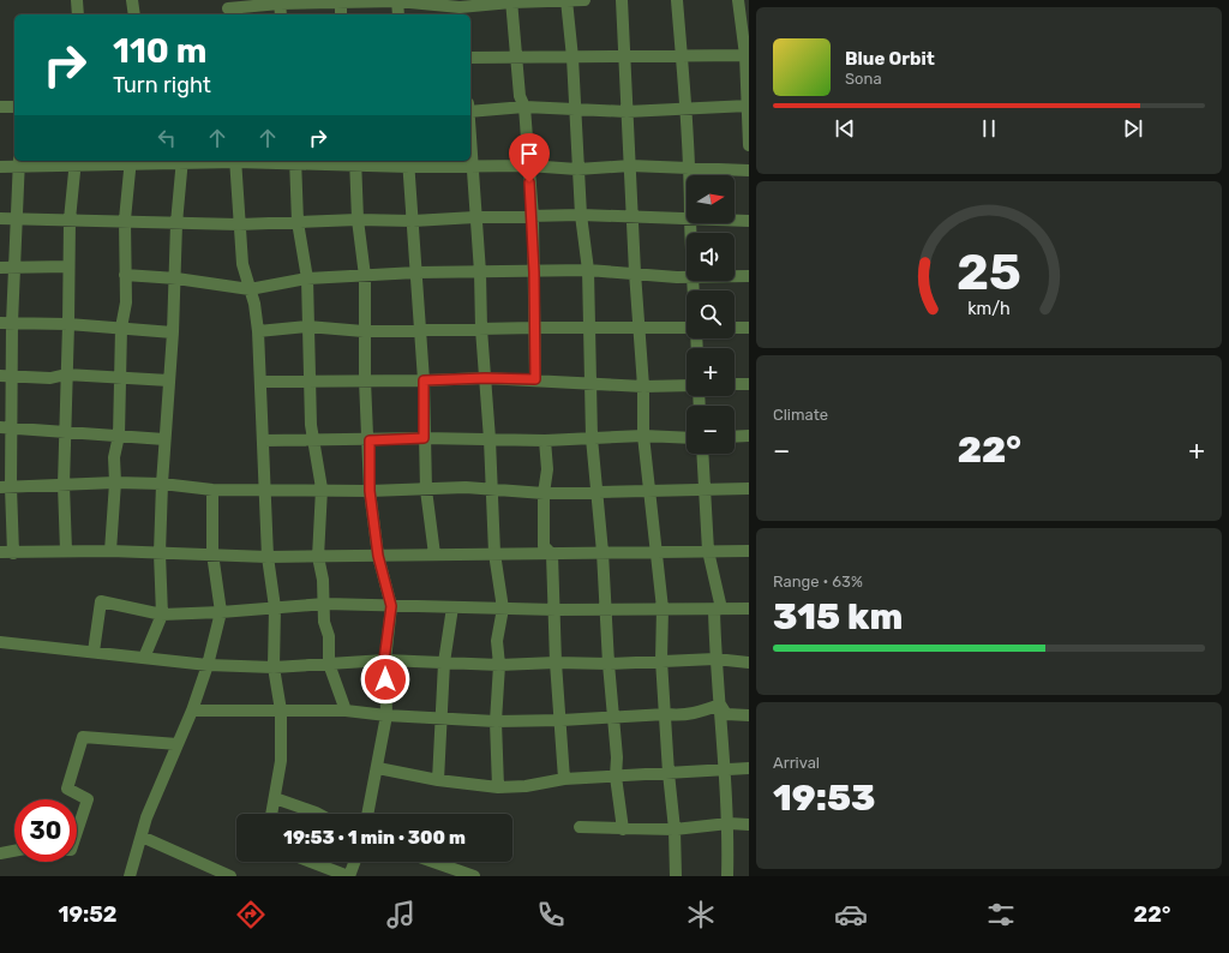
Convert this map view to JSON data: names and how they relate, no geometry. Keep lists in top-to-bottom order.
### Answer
{
  "north": "right",
  "page": {
    "turn": ["110 m", "Turn right"],
    "song": ["Blue Orbit", "Sona"],
    "map_buttons": ["+", "−"],
    "tile": [
      "Climate",
      ["Range · 63%", "315 km"],
      ["Arrival", "19:53"]
    ],
    "heat": ["−", "22°", "+"],
    "limit": "30",
    "trip": "19:53 · 1 min · 300 m",
    "tabs": ["19:52", "22°"],
    "gauge": ["25", "km/h"]
  }
}
